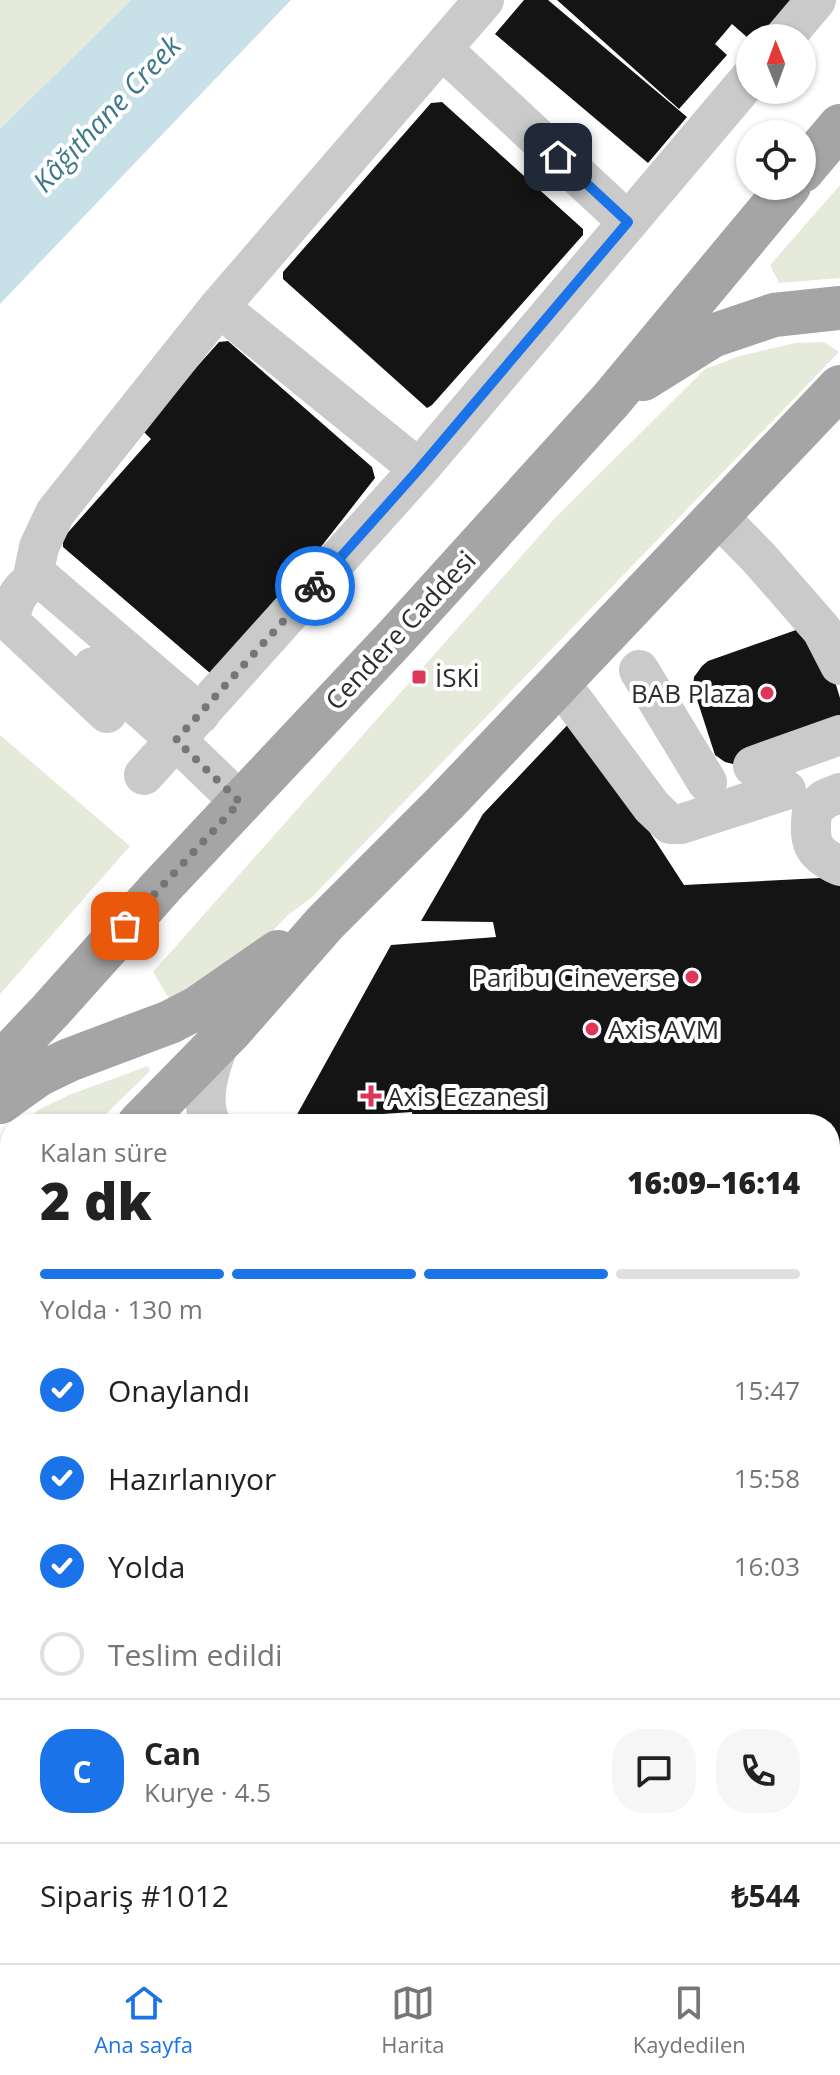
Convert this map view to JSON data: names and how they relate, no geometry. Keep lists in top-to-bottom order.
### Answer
{
  "streets": {
    "main road": ["Cendere Caddesi"]
  },
  "water": ["Kâğıthane Creek"],
  "places": {
    "transit": ["İSKİ"],
    "other": ["BAB Plaza", "Paribu Cineverse", "Axis AVM"],
    "health": ["Axis Eczanesi"]
  },
  "north": "top",
  "page": {
    "heading": ["2 dk", "Kalan süre", "16:09–16:14"],
    "panel": [
      "Can",
      "Kurye · 4.5",
      "Sipariş #1012",
      "₺544"
    ],
    "bar": "Yolda · 130 m",
    "list": [
      ["Onaylandı", "15:47"],
      ["Hazırlanıyor", "15:58"],
      ["Yolda", "16:03"],
      "Teslim edildi"
    ],
    "round": "C",
    "tabs": ["Ana sayfa", "Harita", "Kaydedilen"]
  }
}
